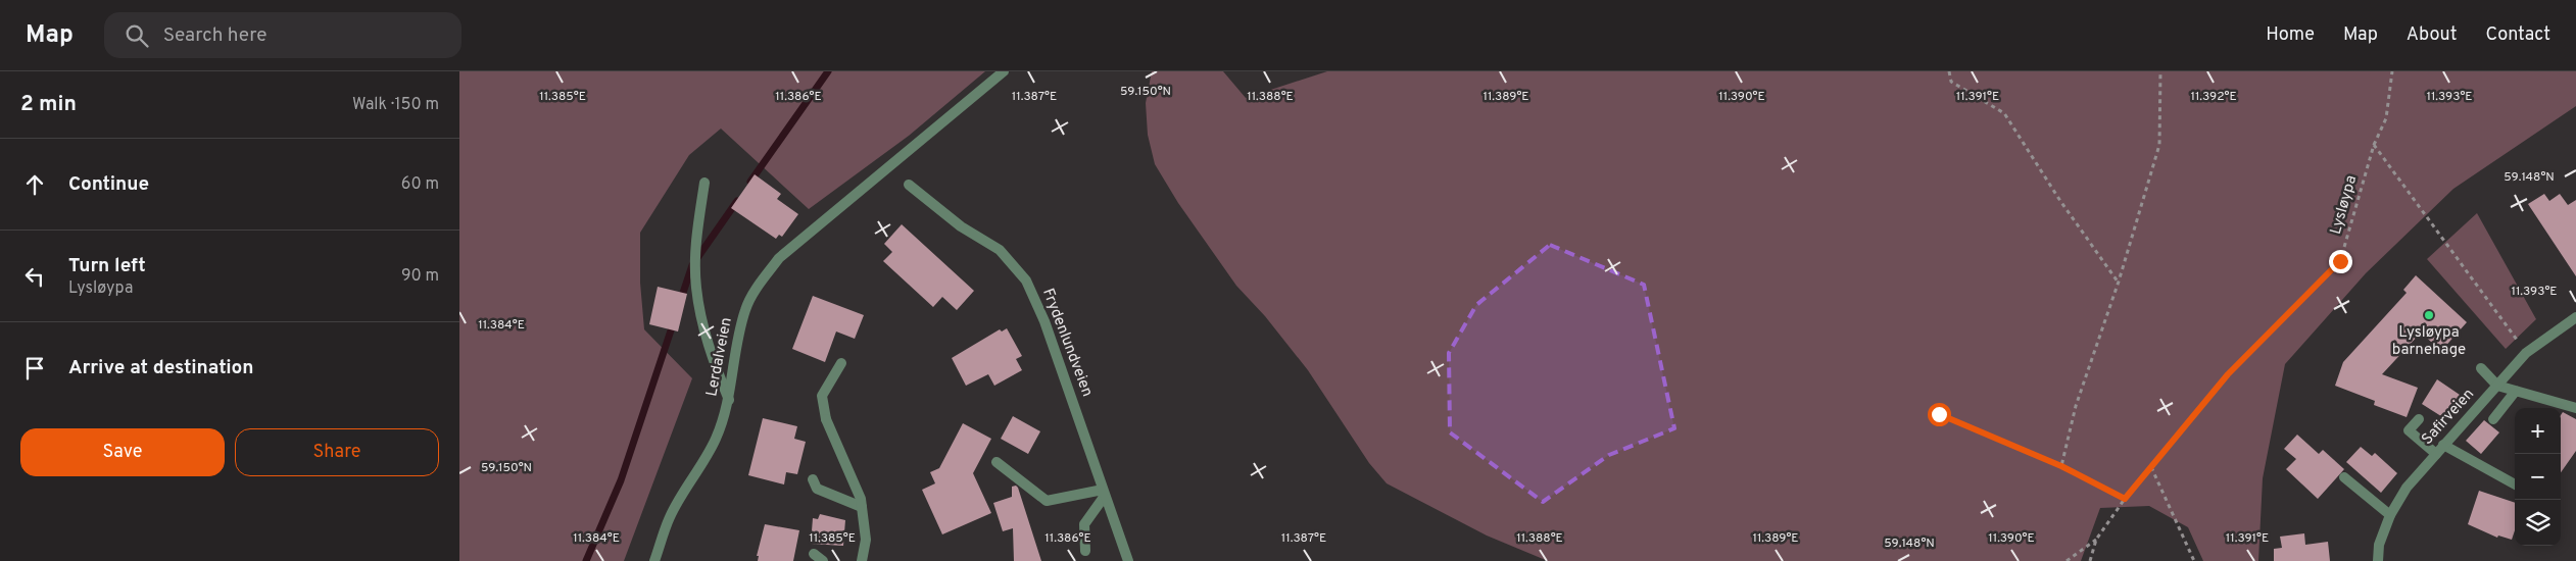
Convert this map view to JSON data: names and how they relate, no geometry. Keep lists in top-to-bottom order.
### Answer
{
  "streets": {
    "street": ["Frydenlundveien", "Lerdalveien", "Safirveien"],
    "path": ["Lysløypa"]
  },
  "places": ["Lysløypa barnehage"],
  "page": {
    "header": "Map",
    "search": "Search here",
    "nav": [
      "Home",
      "Map",
      "About",
      "Contact"
    ],
    "heading": ["2 min", "Walk · 150 m"],
    "list": [
      ["Continue", "60 m"],
      ["Turn left", "Lysløypa", "90 m"],
      "Arrive at destination"
    ],
    "map_buttons": ["+", "−"],
    "buttons": ["Save", "Share"]
  },
  "coordinates": [
    "59.150°N",
    "11.385°E",
    "11.386°E",
    "11.387°E",
    "11.388°E",
    "11.389°E",
    "11.390°E",
    "11.391°E",
    "11.392°E",
    "11.393°E",
    "59.148°N",
    "11.384°E"
  ]
}
